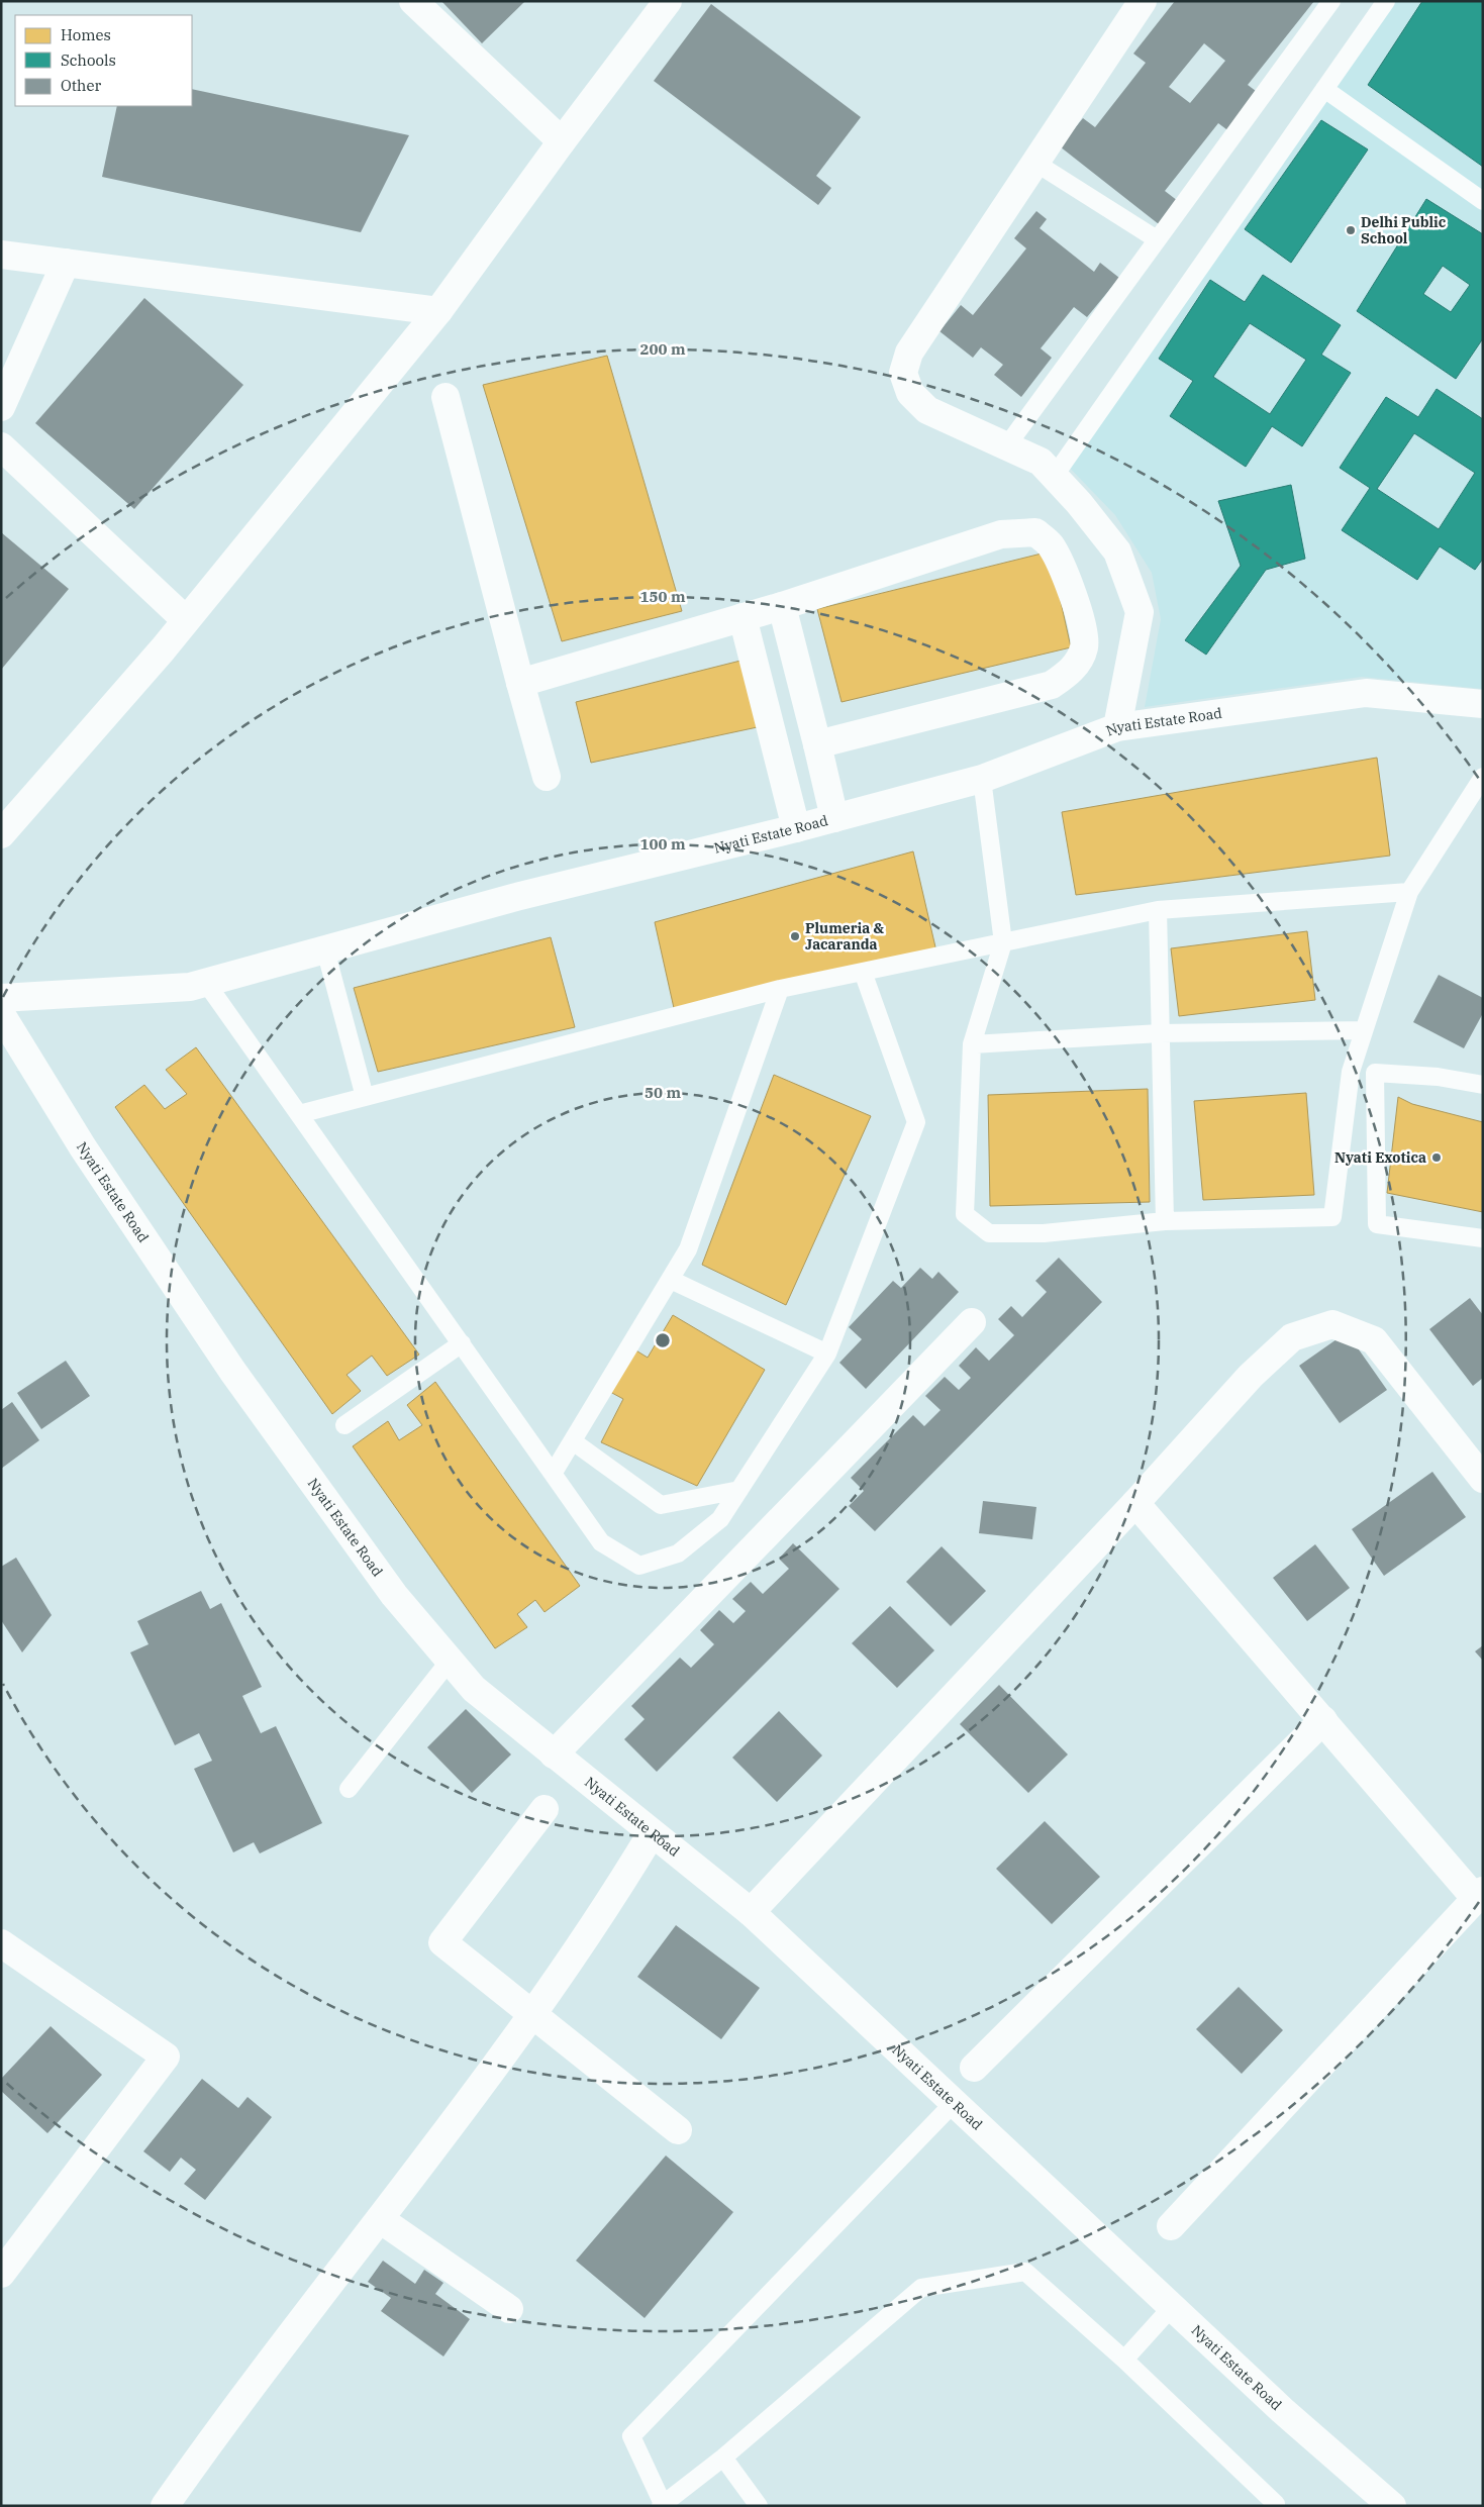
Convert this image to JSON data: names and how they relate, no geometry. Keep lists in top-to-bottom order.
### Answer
{
  "streets": {
    "street": ["Nyati Estate Road"]
  },
  "places": ["Delhi Public School", "Plumeria & Jacaranda", "Nyati Exotica"],
  "legend": ["Homes", "Schools", "Other"],
  "rings": [
    "200 m",
    "150 m",
    "100 m",
    "50 m"
  ]
}
